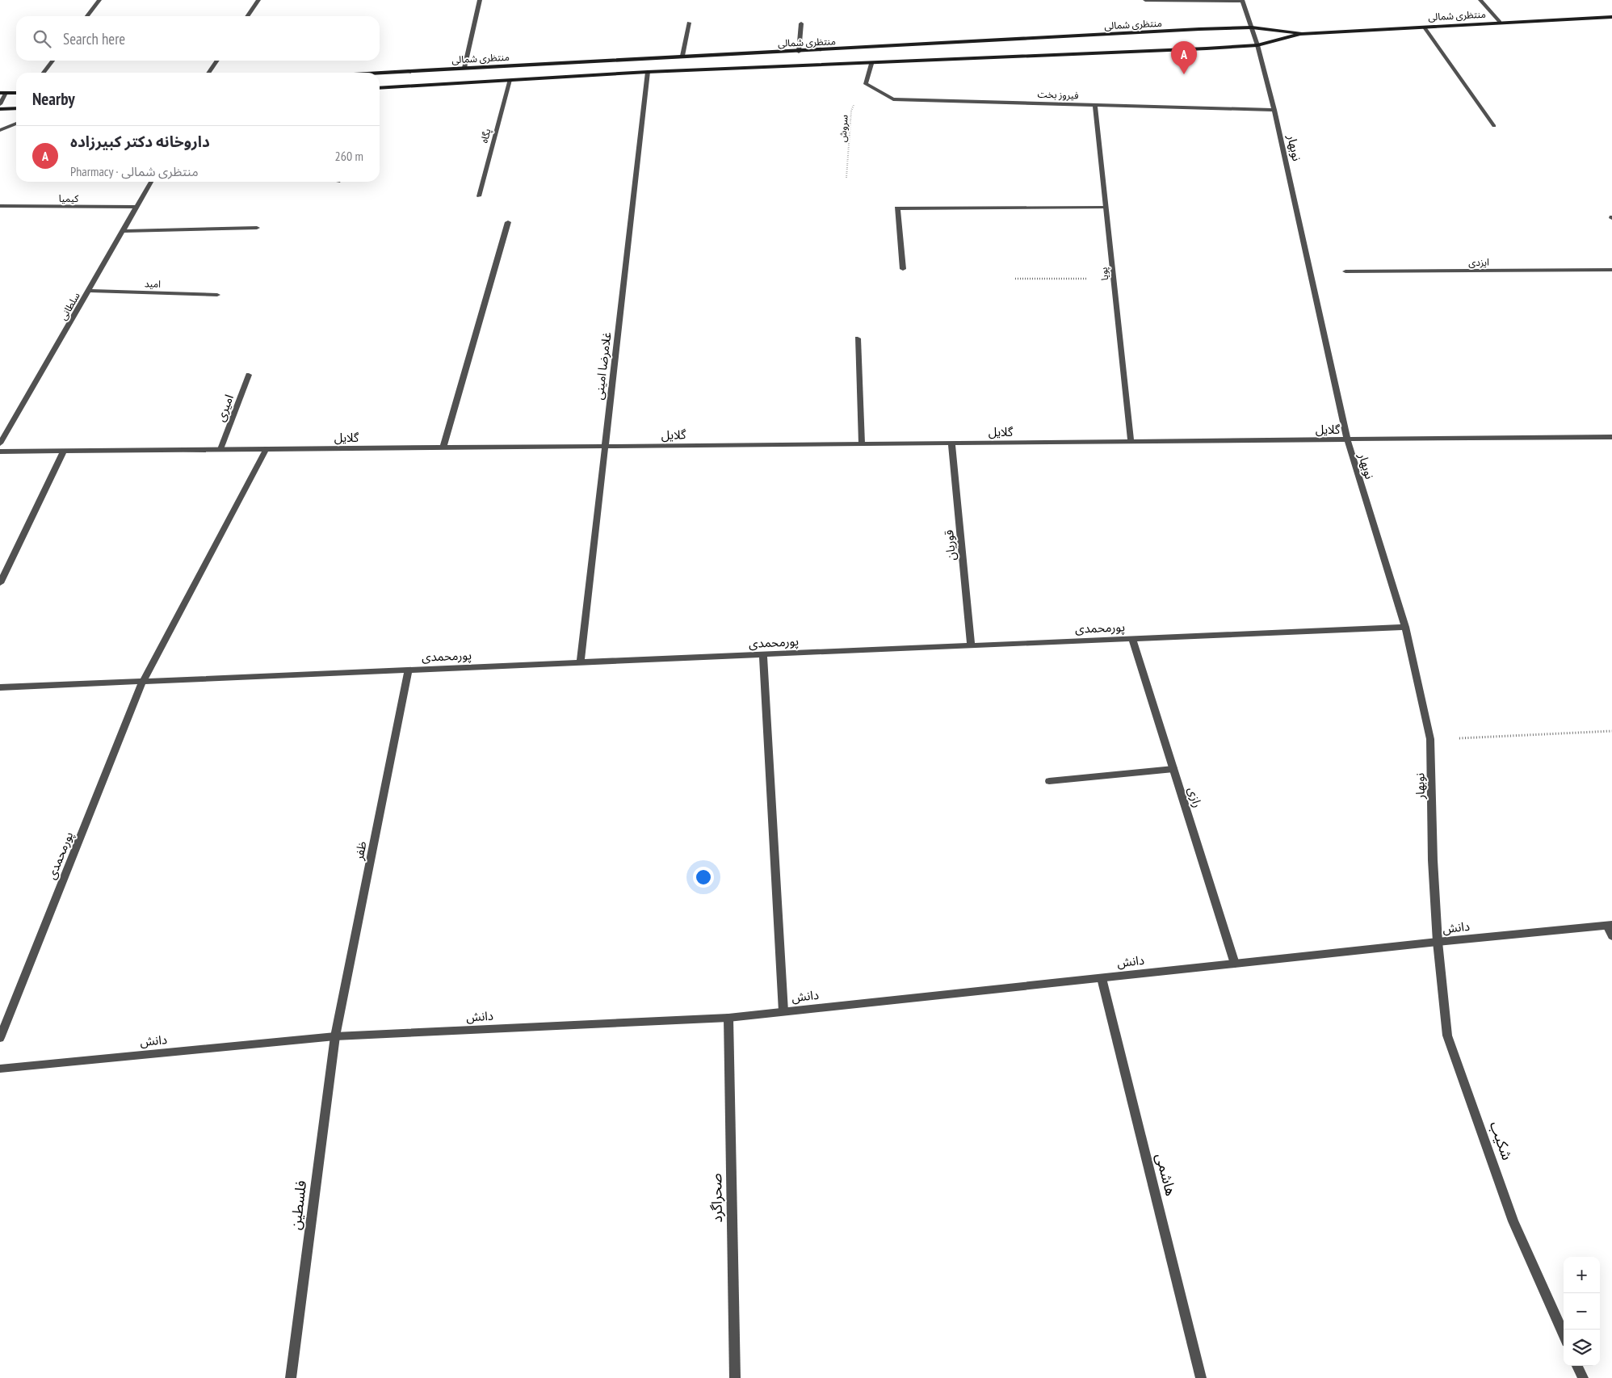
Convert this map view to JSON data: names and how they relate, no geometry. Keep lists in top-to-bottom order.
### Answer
{
  "streets": {
    "main road": ["منتظری شمالی"],
    "street": [
      "فیروز بخت",
      "پگاه",
      "نوبهار",
      "کیمیا",
      "ایزدی",
      "پویا",
      "امید",
      "سلطانی",
      "غلامرضا امینی",
      "امیری",
      "گلایل",
      "قوریان",
      "پورمحمدی",
      "رازی",
      "ظفر",
      "دانش",
      "شکیب",
      "هاشمی",
      "صحراگرد",
      "فلسطین"
    ],
    "path": ["سروش"]
  },
  "crossings": [
    ["منتظری شمالی", "پگاه"],
    ["منتظری شمالی", "نوبهار"],
    ["منتظری شمالی", "غلامرضا امینی"],
    ["فیروز بخت", "سروش"],
    ["فیروز بخت", "نوبهار"],
    ["فیروز بخت", "پویا"],
    ["نوبهار", "گلایل"],
    ["نوبهار", "پورمحمدی"],
    ["نوبهار", "دانش"],
    ["نوبهار", "شکیب"],
    ["کیمیا", "سلطانی"],
    ["پویا", "گلایل"],
    ["امید", "سلطانی"],
    ["غلامرضا امینی", "گلایل"],
    ["غلامرضا امینی", "پورمحمدی"],
    ["امیری", "گلایل"],
    ["گلایل", "قوریان"],
    ["قوریان", "پورمحمدی"],
    ["پورمحمدی", "رازی"],
    ["پورمحمدی", "ظفر"],
    ["رازی", "دانش"],
    ["ظفر", "دانش"],
    ["ظفر", "فلسطین"],
    ["دانش", "شکیب"],
    ["دانش", "هاشمی"],
    ["دانش", "صحراگرد"],
    ["دانش", "فلسطین"]
  ],
  "page": {
    "search": "Search here",
    "pins": "A",
    "heading": "Nearby",
    "list": [
      {
        "mark": "A",
        "name": "داروخانه دکتر کبیرزاده",
        "note": "Pharmacy · منتظری شمالی",
        "value": "260 m"
      }
    ],
    "map_buttons": ["+", "−"]
  }
}
